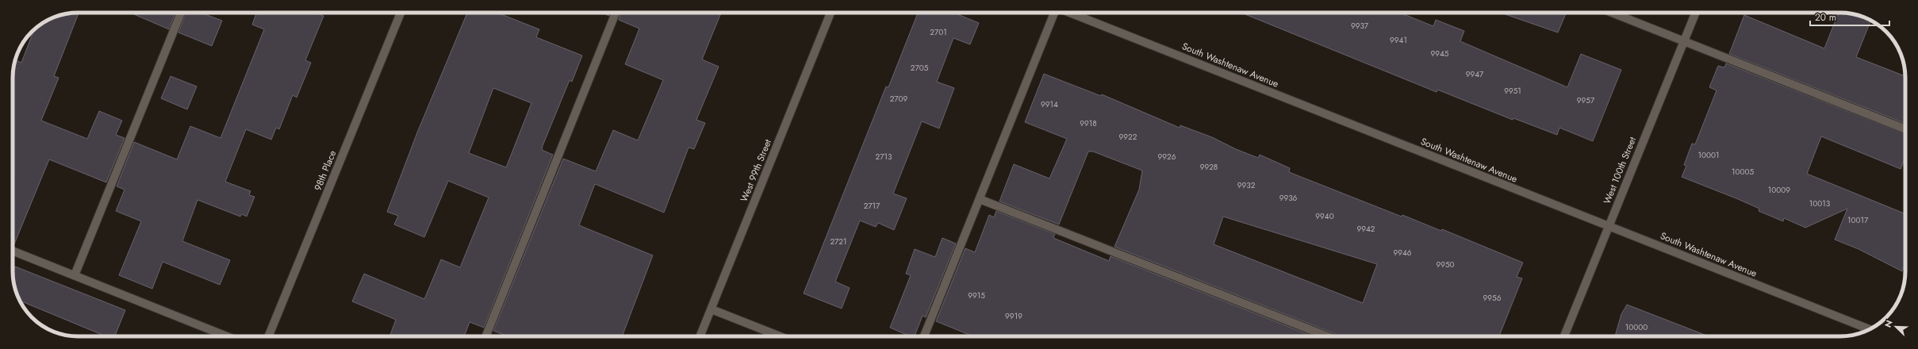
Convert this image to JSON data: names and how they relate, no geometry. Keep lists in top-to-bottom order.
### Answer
{
  "streets": {
    "street": [
      "South Washtenaw Avenue",
      "98th Place",
      "West 99th Street",
      "West 100th Street"
    ]
  },
  "crossings": [
    ["South Washtenaw Avenue", "West 100th Street"]
  ],
  "house_numbers": [
    "9937",
    "2701",
    "9941",
    "9945",
    "2705",
    "9947",
    "9951",
    "2709",
    "9957",
    "9914",
    "9918",
    "9922",
    "10001",
    "2713",
    "9926",
    "9928",
    "10005",
    "9932",
    "10009",
    "9936",
    "10013",
    "2717",
    "9940",
    "10017",
    "9942",
    "2721",
    "9946",
    "9950",
    "9915",
    "9956",
    "9919",
    "10000"
  ],
  "scale_bar": "20 m",
  "north": "top left"
}
